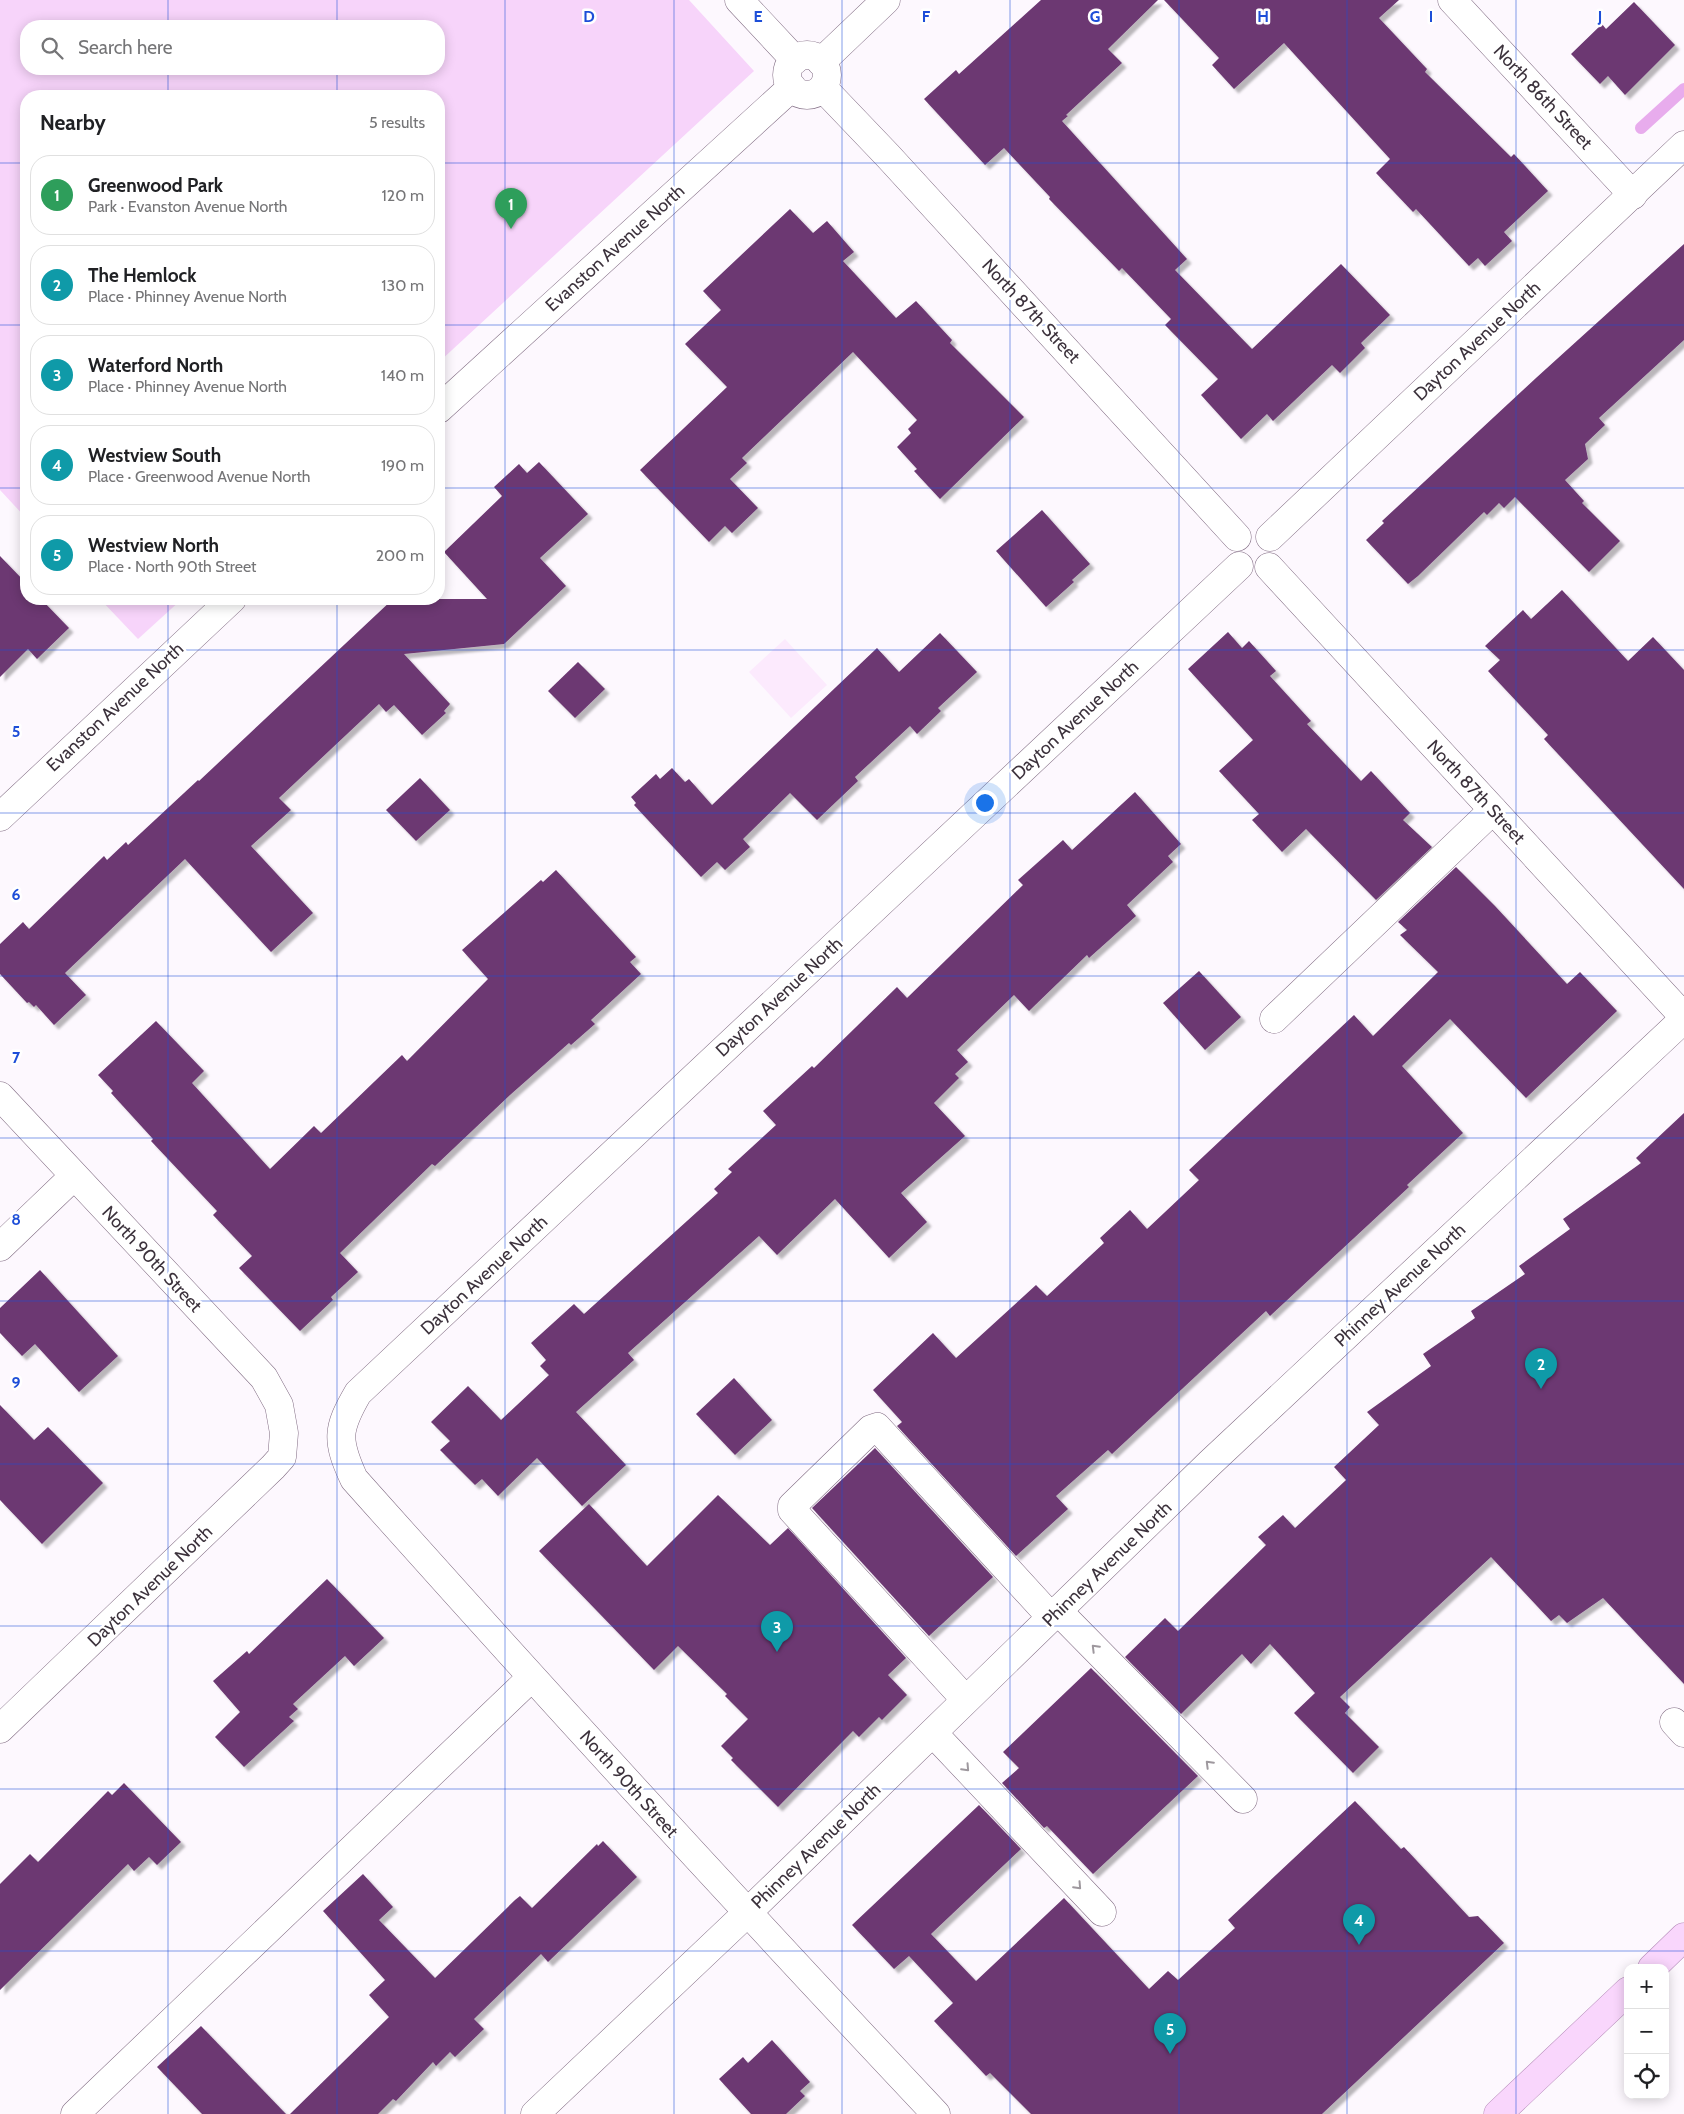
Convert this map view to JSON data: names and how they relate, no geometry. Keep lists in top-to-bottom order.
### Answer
{
  "streets": {
    "street": [
      "North 86th Street",
      "Evanston Avenue North",
      "North 87th Street",
      "Dayton Avenue North",
      "North 90th Street",
      "Phinney Avenue North"
    ]
  },
  "crossings": [
    ["North 86th Street", "Dayton Avenue North"],
    ["Evanston Avenue North", "North 87th Street"],
    ["North 87th Street", "Dayton Avenue North"],
    ["North 87th Street", "Phinney Avenue North"],
    ["Dayton Avenue North", "North 90th Street"],
    ["North 90th Street", "Phinney Avenue North"]
  ],
  "page": {
    "search": "Search here",
    "heading": ["Nearby", "5 results"],
    "list": [
      {
        "mark": "1",
        "name": "Greenwood Park",
        "note": "Park · Evanston Avenue North",
        "value": "120 m"
      },
      {
        "mark": "2",
        "name": "The Hemlock",
        "note": "Place · Phinney Avenue North",
        "value": "130 m"
      },
      {
        "mark": "3",
        "name": "Waterford North",
        "note": "Place · Phinney Avenue North",
        "value": "140 m"
      },
      {
        "mark": "4",
        "name": "Westview South",
        "note": "Place · Greenwood Avenue North",
        "value": "190 m"
      },
      {
        "mark": "5",
        "name": "Westview North",
        "note": "Place · North 90th Street",
        "value": "200 m"
      }
    ],
    "pins": [
      "1",
      "2",
      "3",
      "4",
      "5"
    ],
    "map_buttons": ["+", "−"]
  },
  "grid": {
    "columns": [
      "D",
      "E",
      "F",
      "G",
      "H",
      "I",
      "J"
    ],
    "rows": [
      "5",
      "6",
      "7",
      "8",
      "9"
    ]
  }
}
